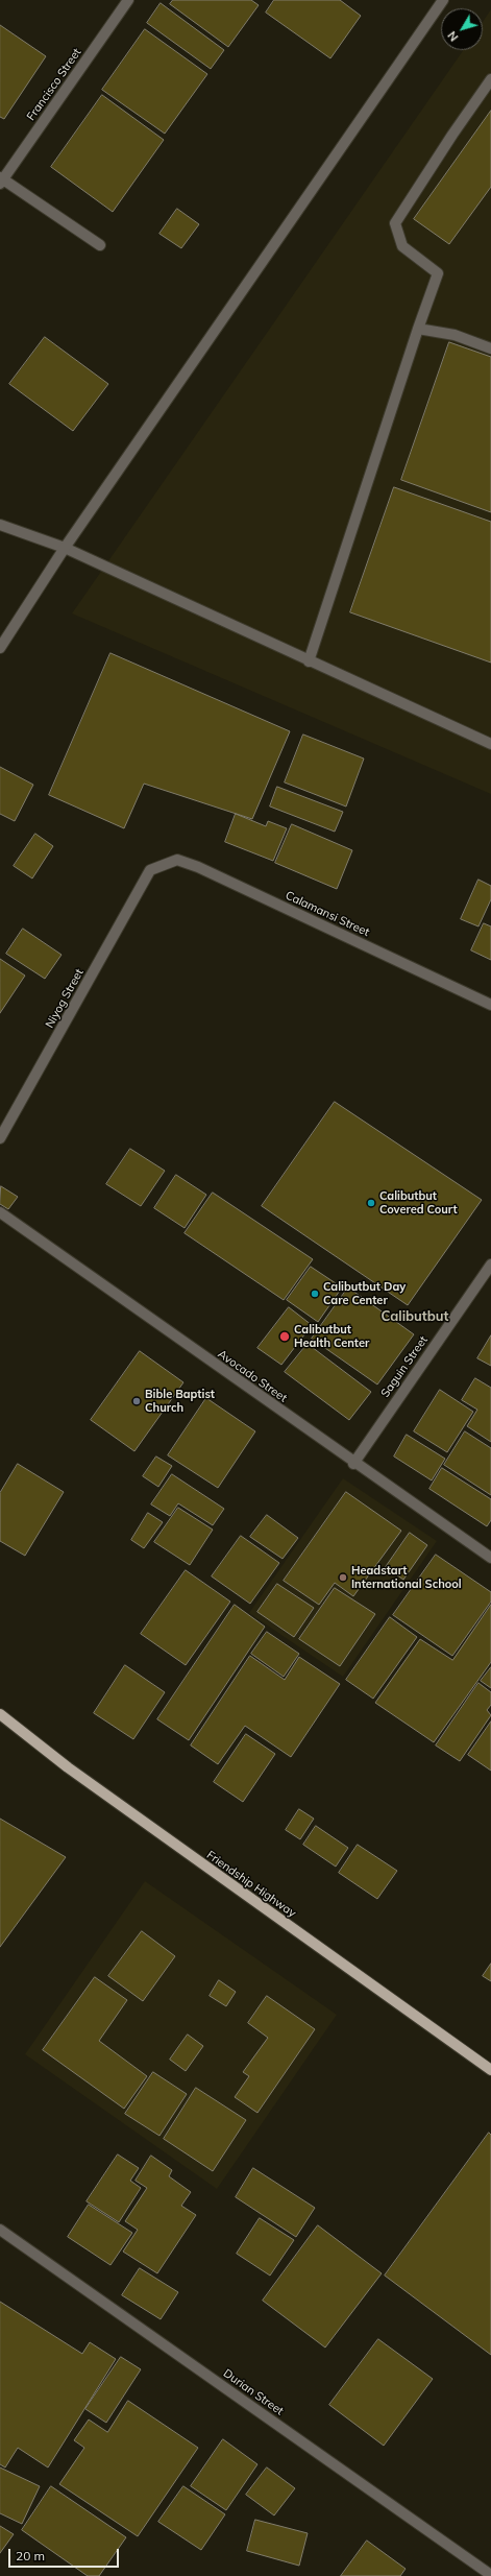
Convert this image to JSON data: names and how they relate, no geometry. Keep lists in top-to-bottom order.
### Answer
{
  "streets": {
    "main road": ["Friendship Highway"],
    "street": [
      "Francisco Street",
      "Calamansi Street",
      "Niyog Street",
      "Saguin Street",
      "Avocado Street",
      "Durian Street"
    ]
  },
  "crossings": [
    ["Calamansi Street", "Niyog Street"],
    ["Saguin Street", "Avocado Street"]
  ],
  "districts": ["Calibutbut"],
  "places": [
    "Calibutbut Covered Court",
    "Calibutbut Day Care Center",
    "Calibutbut Health Center",
    "Bible Baptist Church",
    "Headstart International School"
  ],
  "scale_bar": "20 m",
  "north": "bottom left"
}
